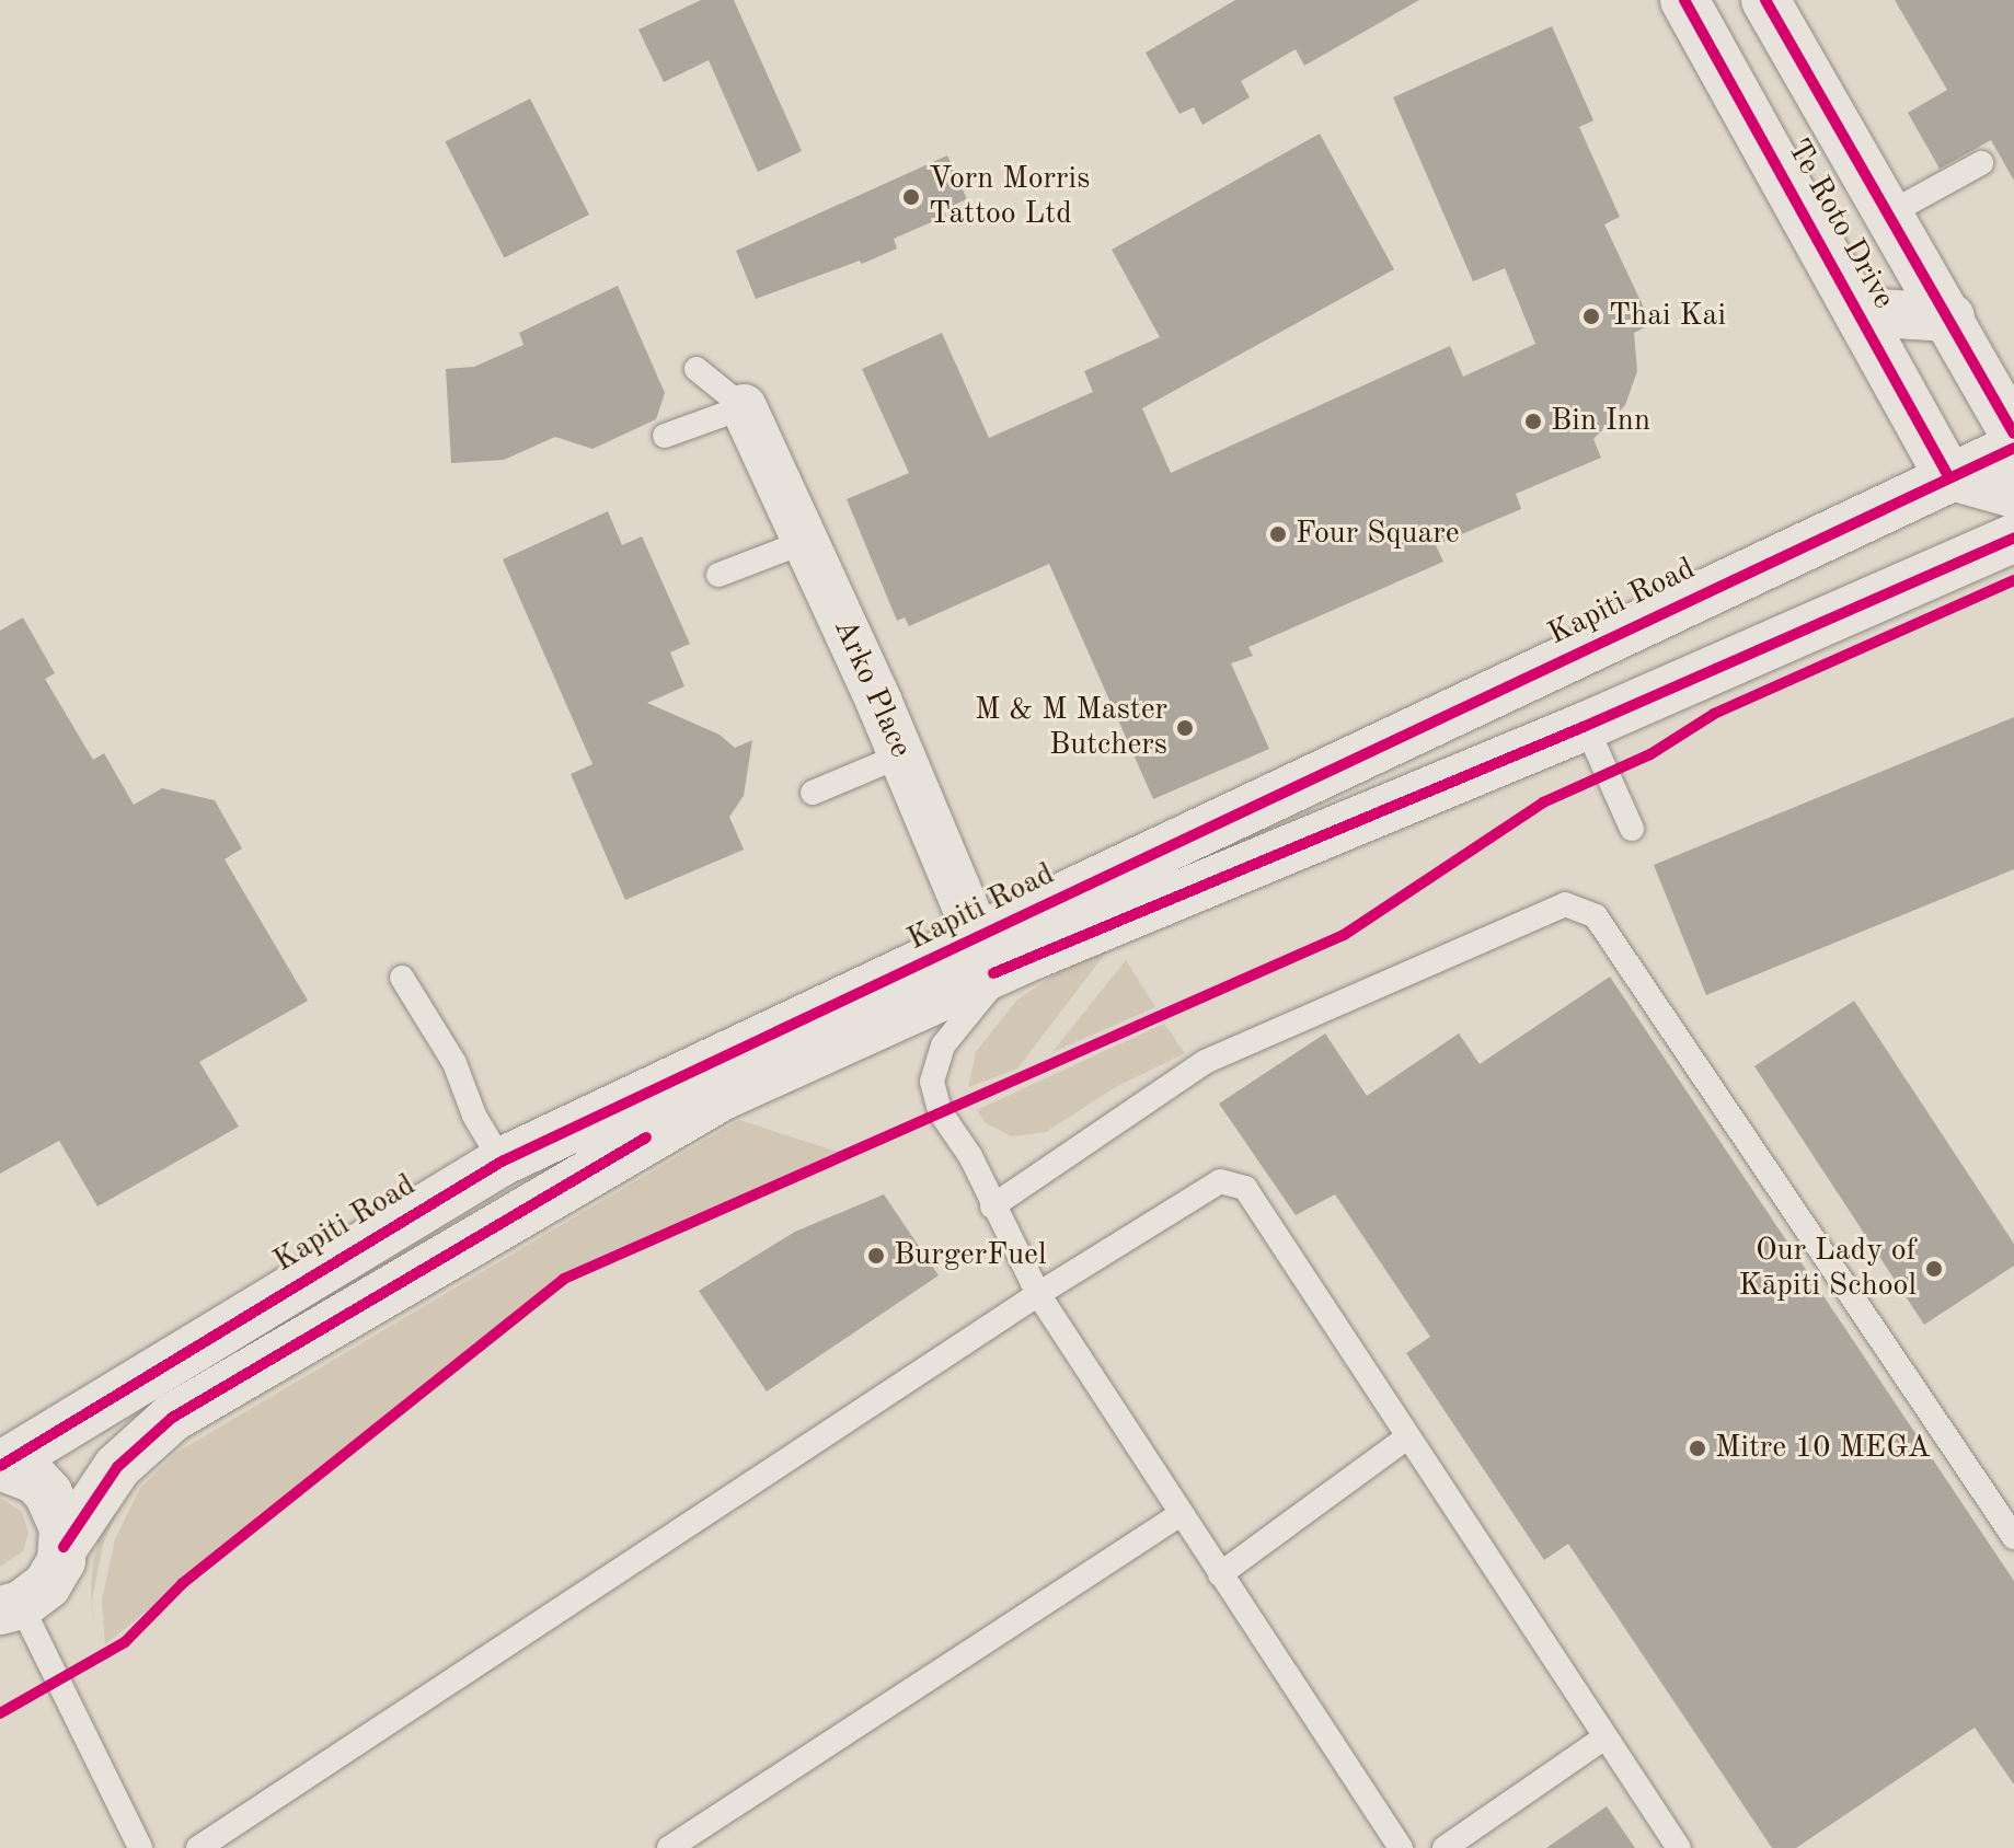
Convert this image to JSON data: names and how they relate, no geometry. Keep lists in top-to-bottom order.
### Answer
{
  "streets": {
    "main road": ["Te Roto Drive", "Kapiti Road"],
    "street": ["Arko Place"]
  },
  "crossings": [
    ["Te Roto Drive", "Kapiti Road"],
    ["Kapiti Road", "Arko Place"]
  ],
  "places": [
    "Vorn Morris Tattoo Ltd",
    "Thai Kai",
    "Bin Inn",
    "Four Square",
    "M & M Master Butchers",
    "BurgerFuel",
    "Our Lady of Kāpiti School",
    "Mitre 10 MEGA"
  ]
}
